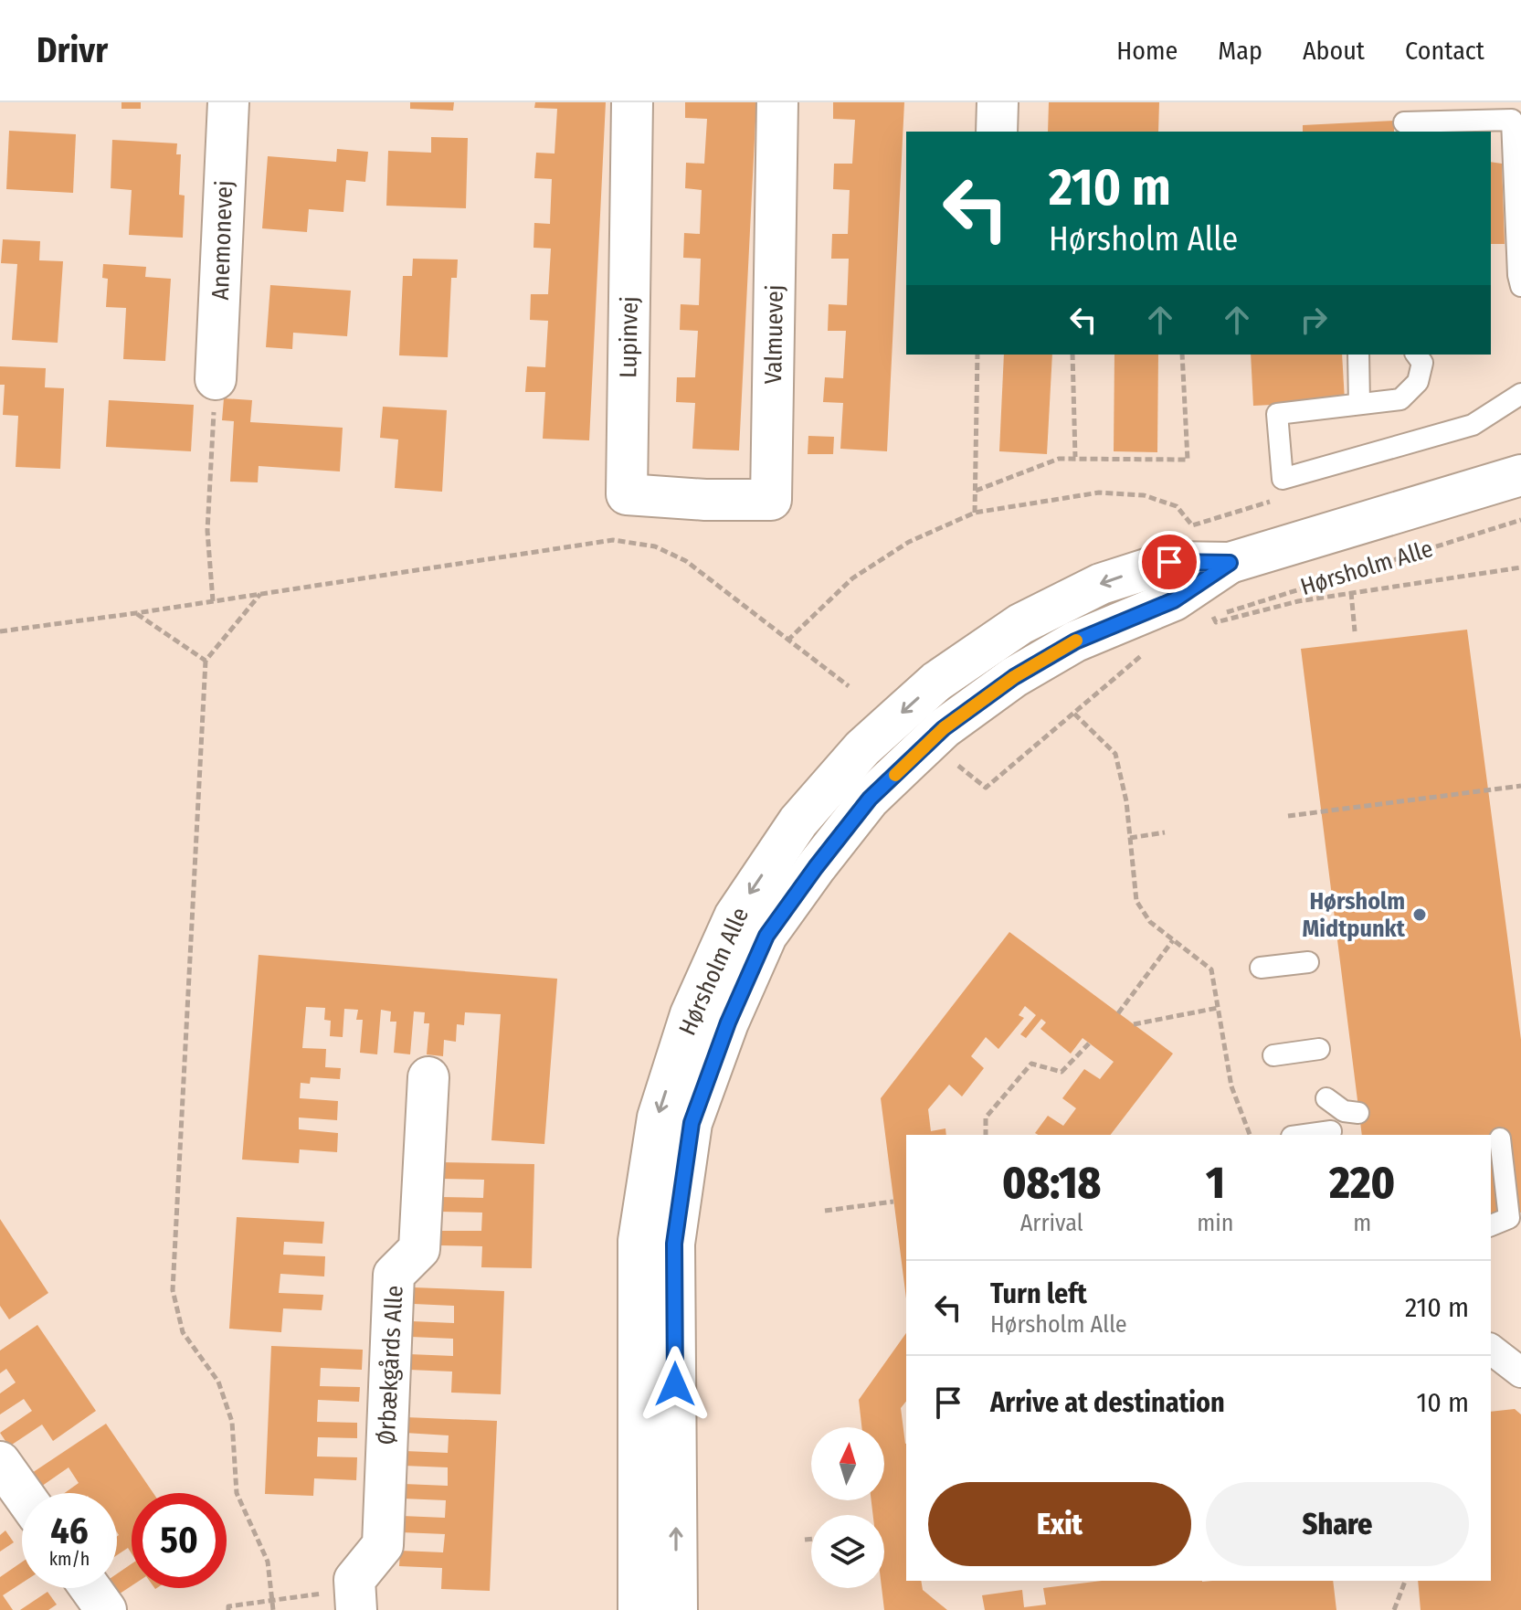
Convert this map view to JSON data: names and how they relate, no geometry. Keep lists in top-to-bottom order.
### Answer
{
  "streets": {
    "main road": [
      "Anemonevej",
      "Valmuevej",
      "Lupinvej",
      "Hørsholm Alle",
      "Ørbækgårds Alle"
    ]
  },
  "crossings": [
    ["Valmuevej", "Lupinvej"]
  ],
  "places": ["Hørsholm Midtpunkt"],
  "north": "top",
  "page": {
    "header": "Drivr",
    "nav": [
      "Home",
      "Map",
      "About",
      "Contact"
    ],
    "turn": ["210 m", "Hørsholm Alle"],
    "eta": [
      "08:18",
      "Arrival",
      "1",
      "min",
      "220",
      "m"
    ],
    "list": [
      {
        "name": "Turn left",
        "note": "Hørsholm Alle",
        "value": "210 m"
      },
      {
        "name": "Arrive at destination",
        "value": "10 m"
      }
    ],
    "buttons": ["Exit", "Share"],
    "speed": "46 km/h",
    "limit": "50"
  }
}
